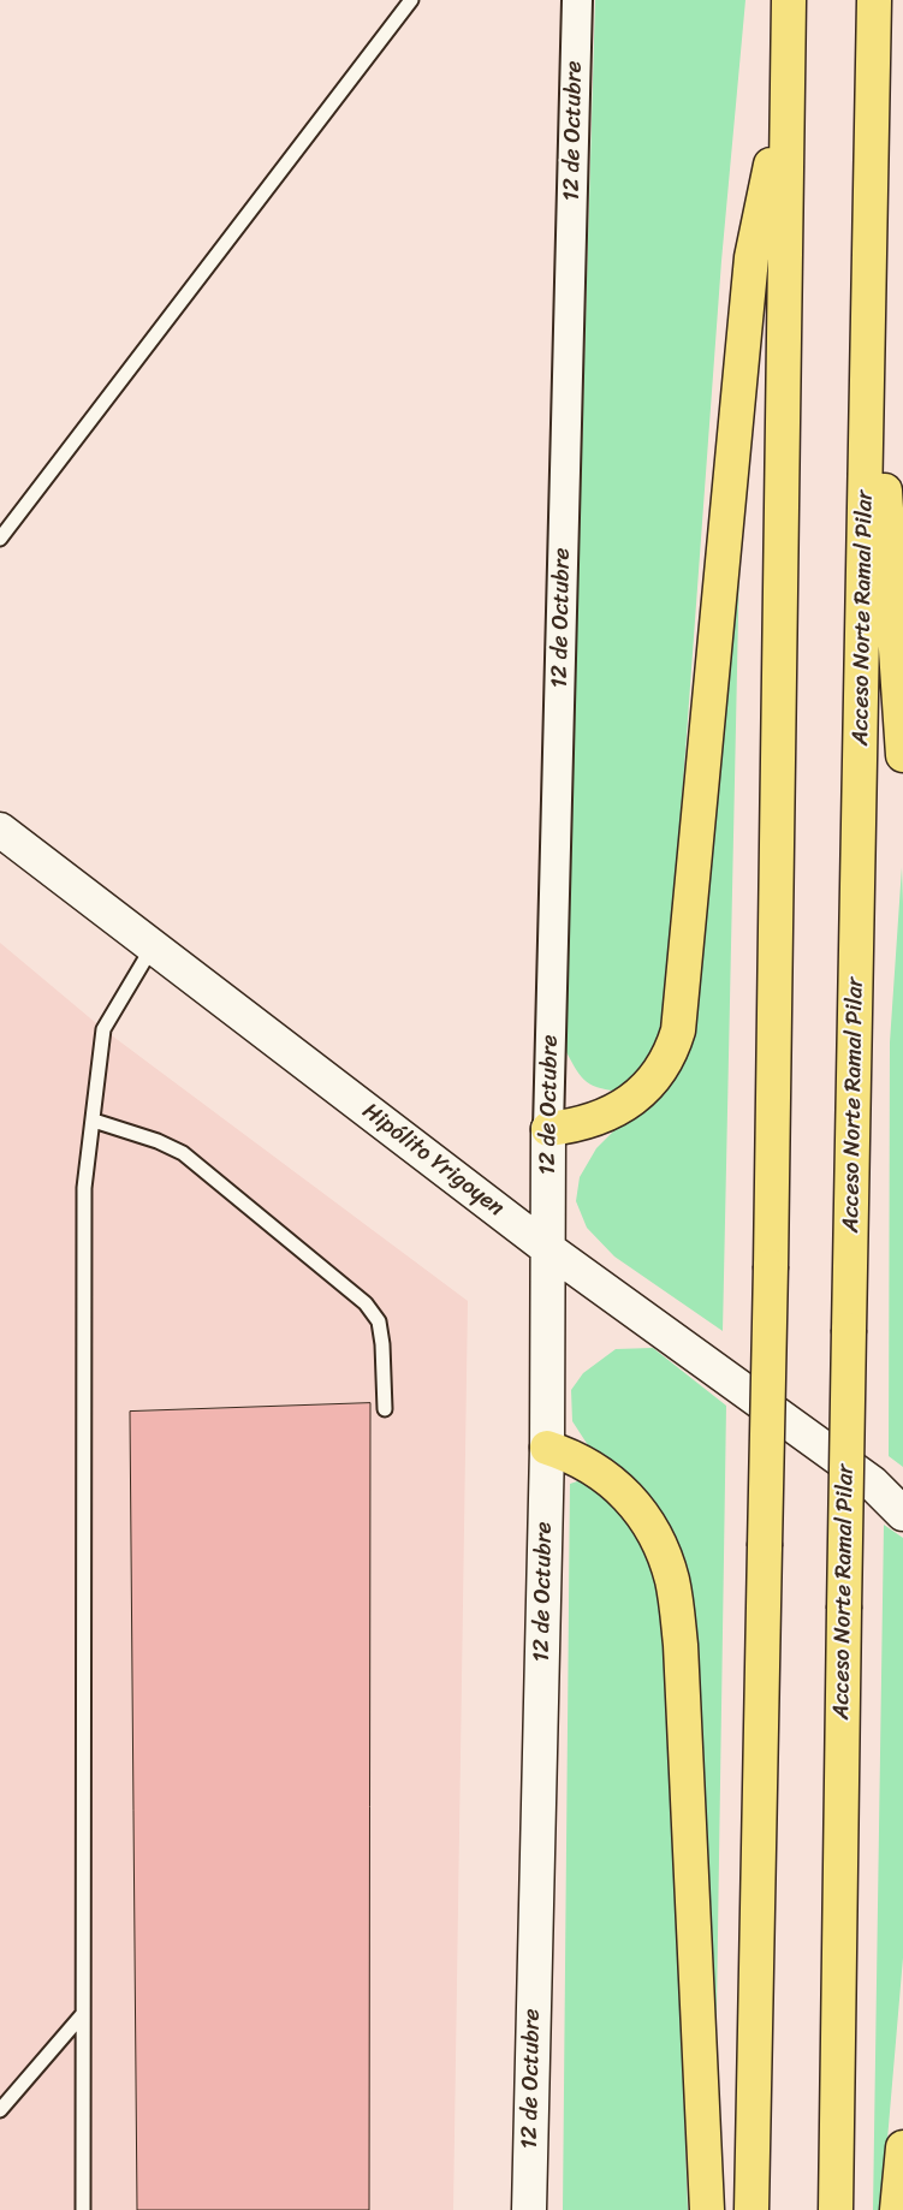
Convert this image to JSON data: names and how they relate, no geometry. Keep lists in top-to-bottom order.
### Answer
{
  "streets": {
    "highway": ["Acceso Norte Ramal Pilar"],
    "street": ["12 de Octubre", "Hipólito Yrigoyen"]
  },
  "crossings": [
    ["12 de Octubre", "Hipólito Yrigoyen"]
  ]
}
